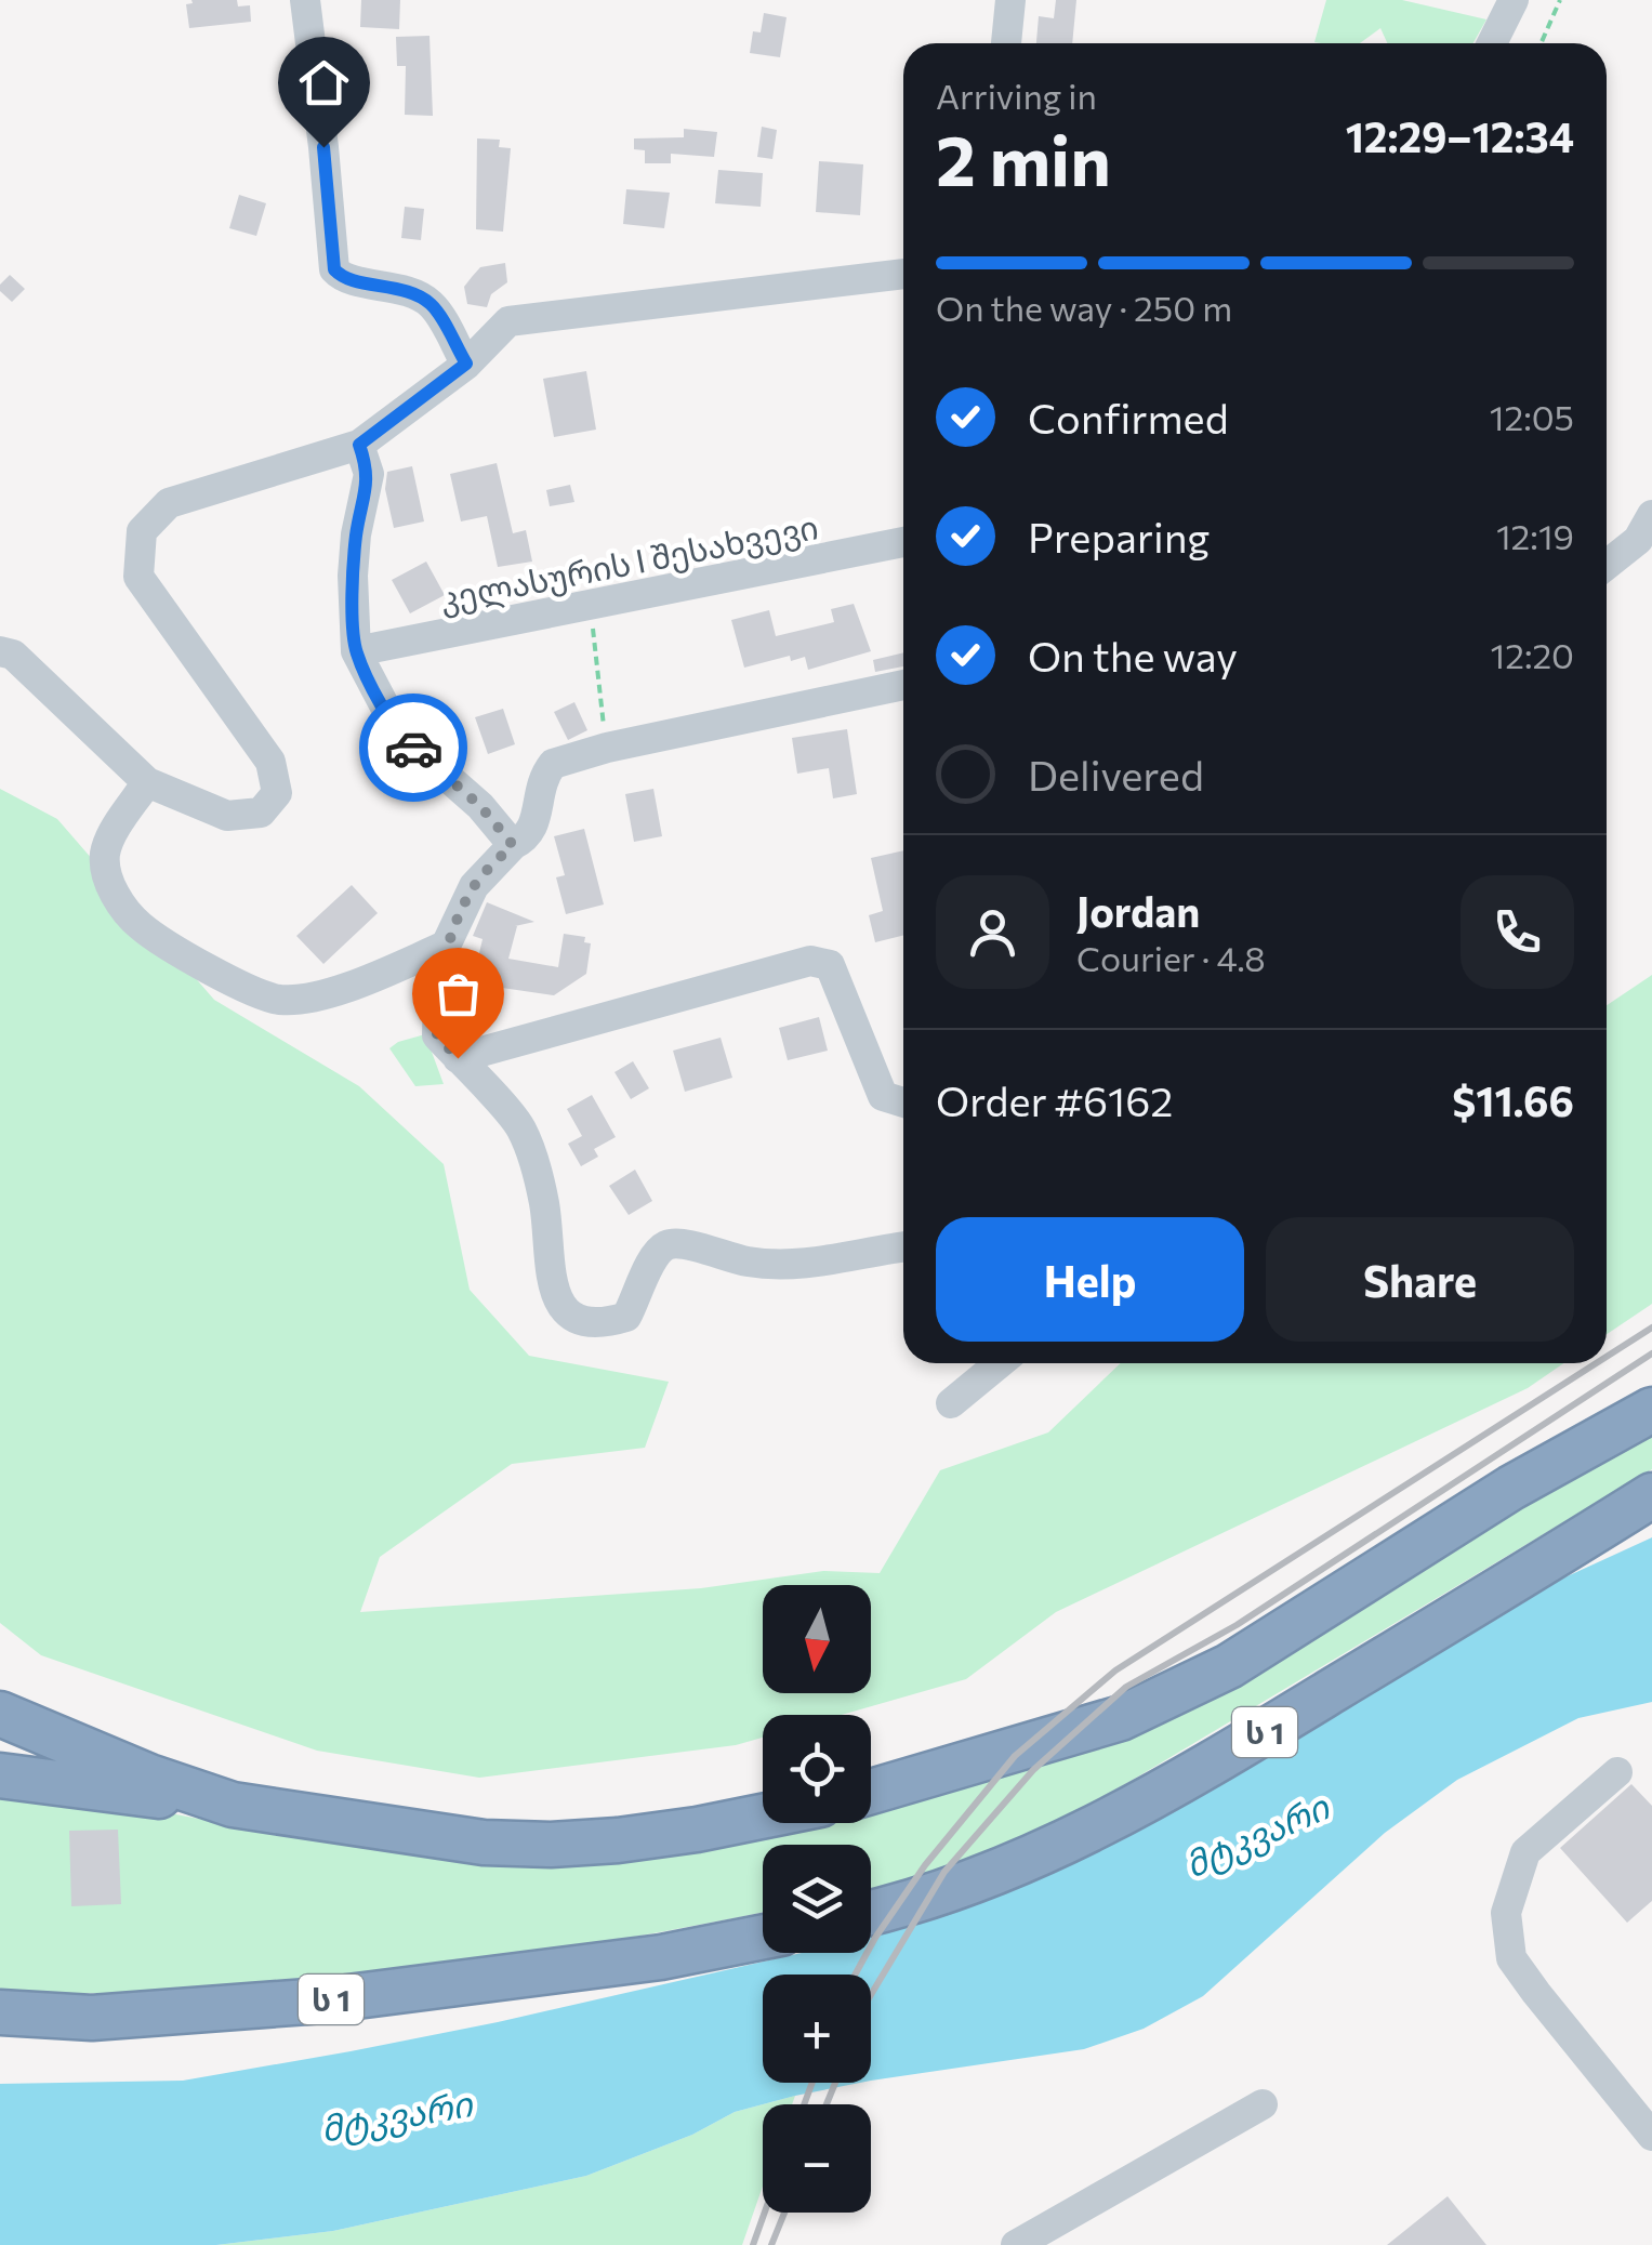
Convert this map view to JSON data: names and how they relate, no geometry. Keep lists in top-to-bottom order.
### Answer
{
  "streets": {
    "highway": ["ს 1"],
    "street": ["კელასურის I შესახვევი"]
  },
  "water": ["მტკვარი"],
  "north": "bottom",
  "page": {
    "heading": ["2 min", "Arriving in", "12:29–12:34"],
    "panel": [
      "Jordan",
      "Courier · 4.8",
      "Order #6162",
      "$11.66"
    ],
    "bar": "On the way · 250 m",
    "list": [
      ["Confirmed", "12:05"],
      ["Preparing", "12:19"],
      ["On the way", "12:20"],
      "Delivered"
    ],
    "buttons": ["Help", "Share"],
    "map_buttons": ["+", "−"]
  }
}
